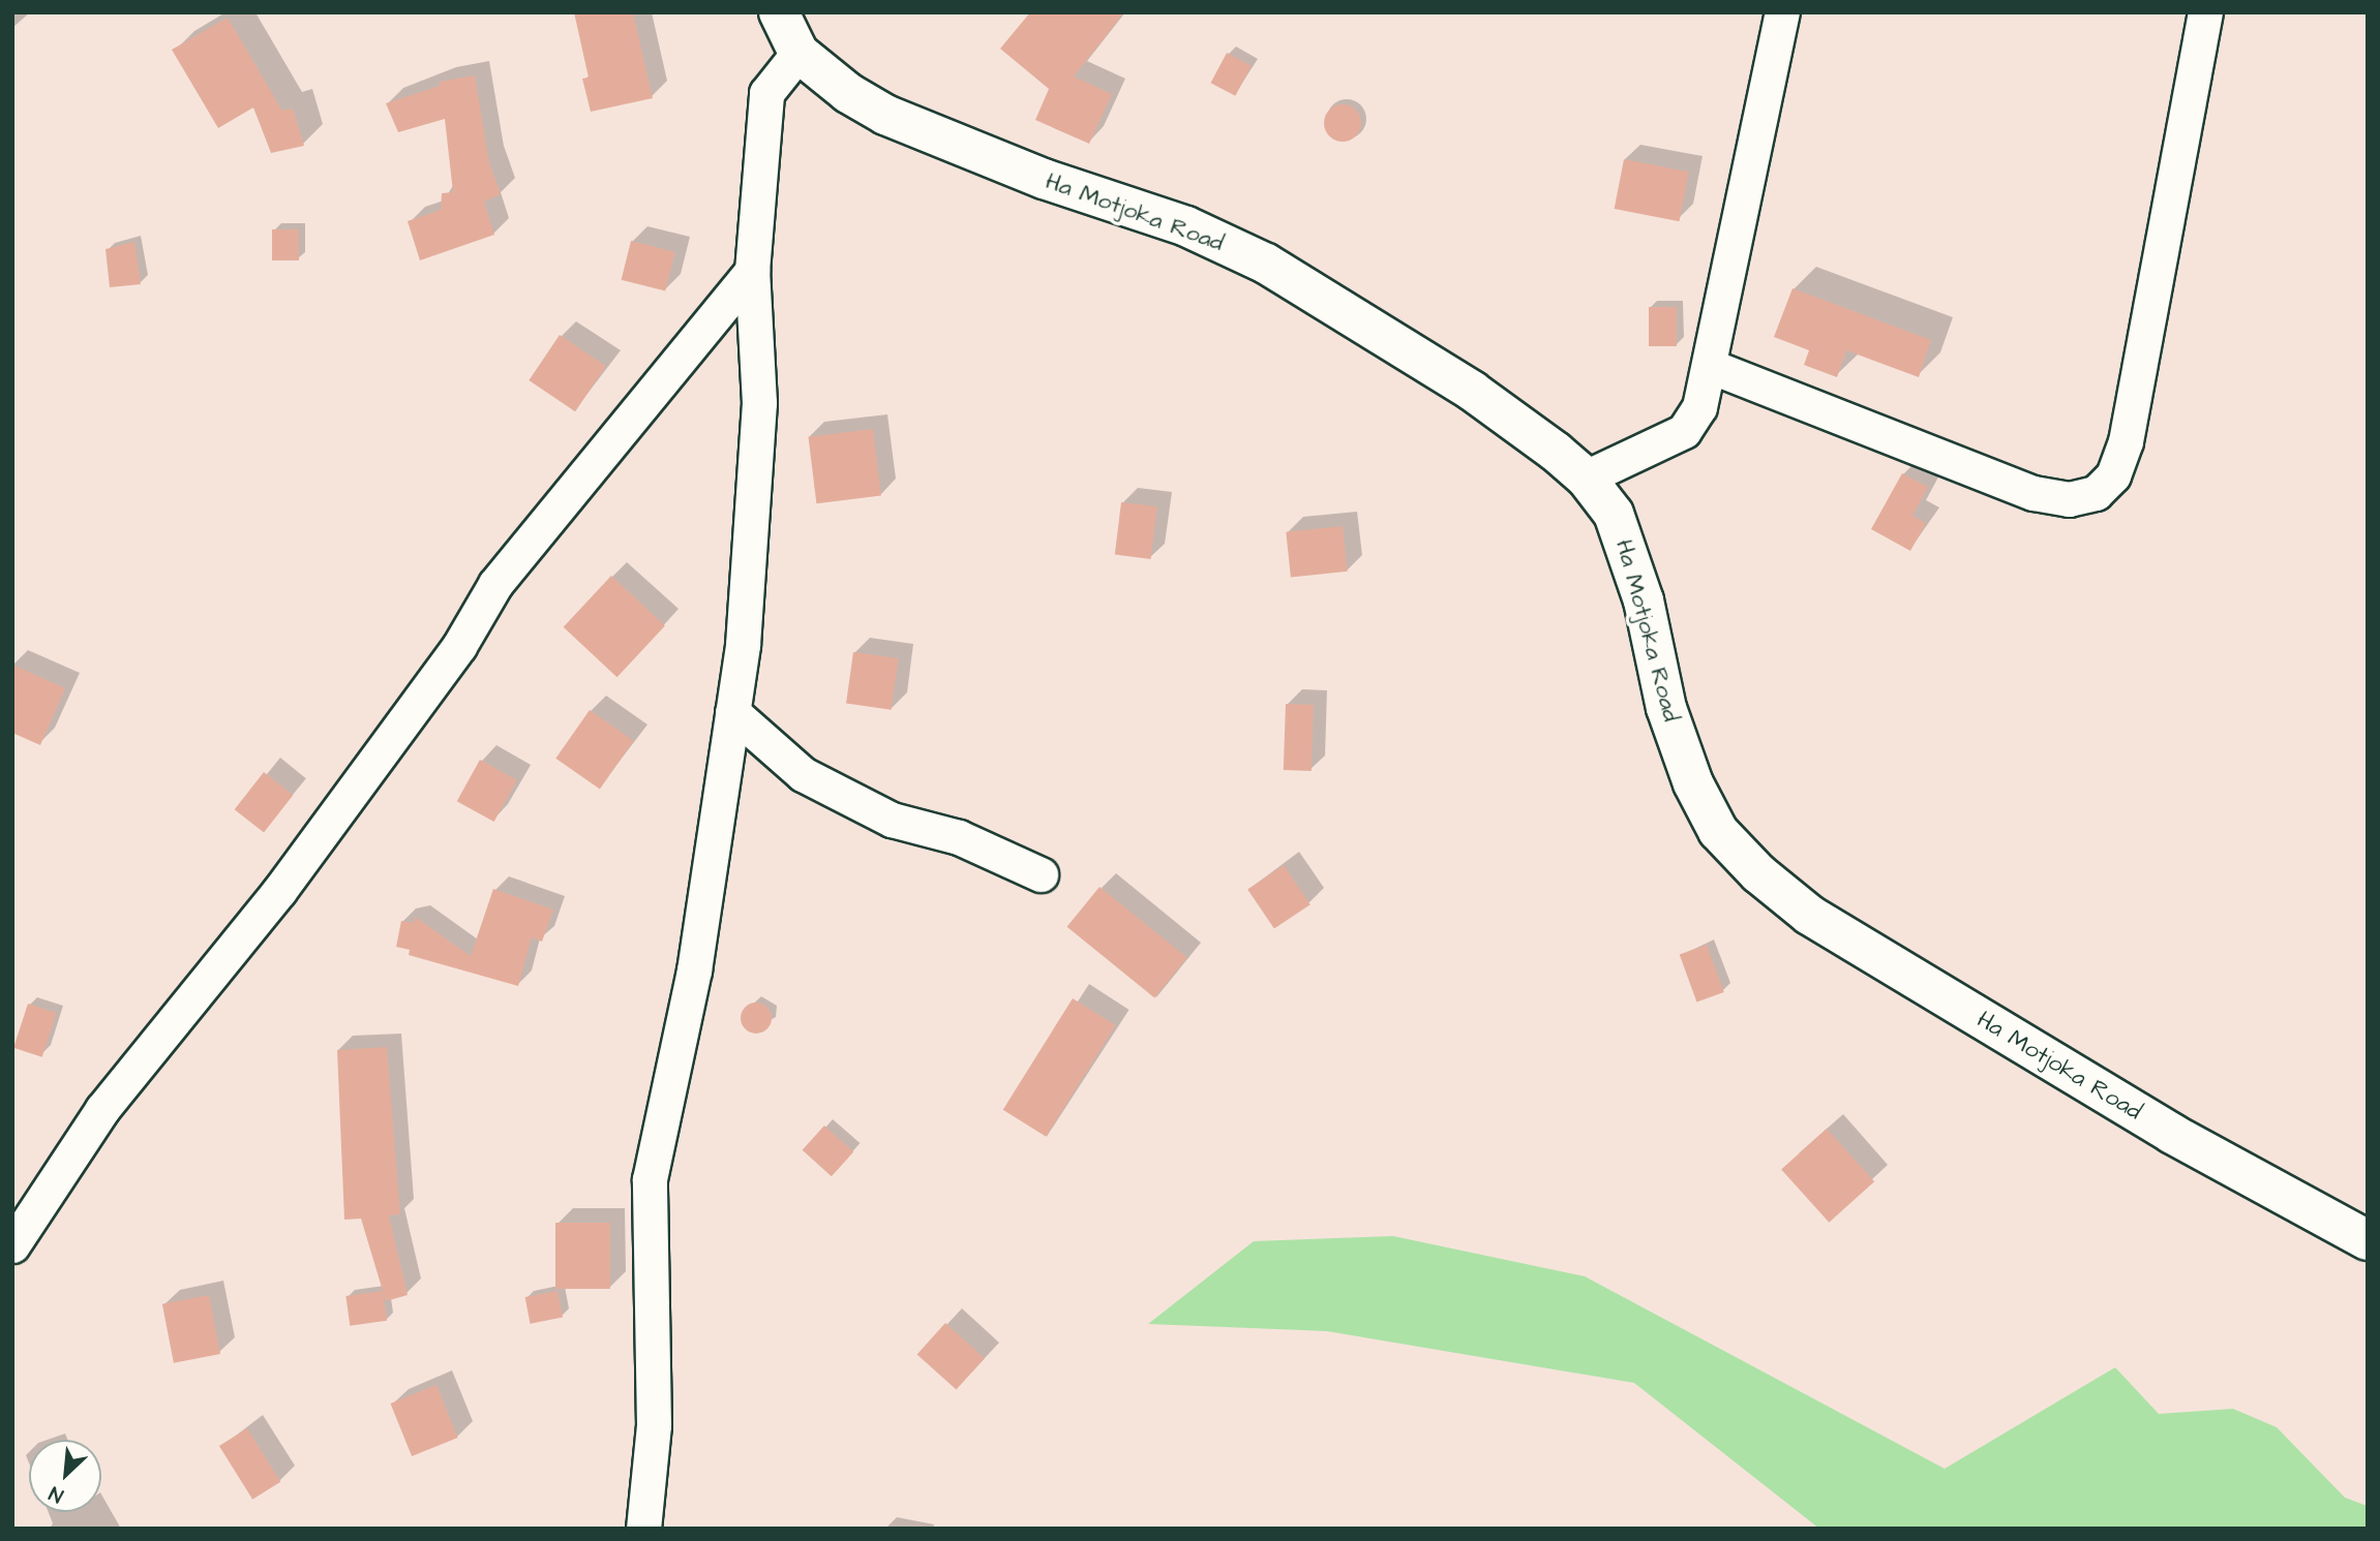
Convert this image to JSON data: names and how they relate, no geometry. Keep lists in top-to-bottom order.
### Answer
{
  "streets": {
    "street": ["Ha Motjoka Road"]
  },
  "north": "bottom left"
}
